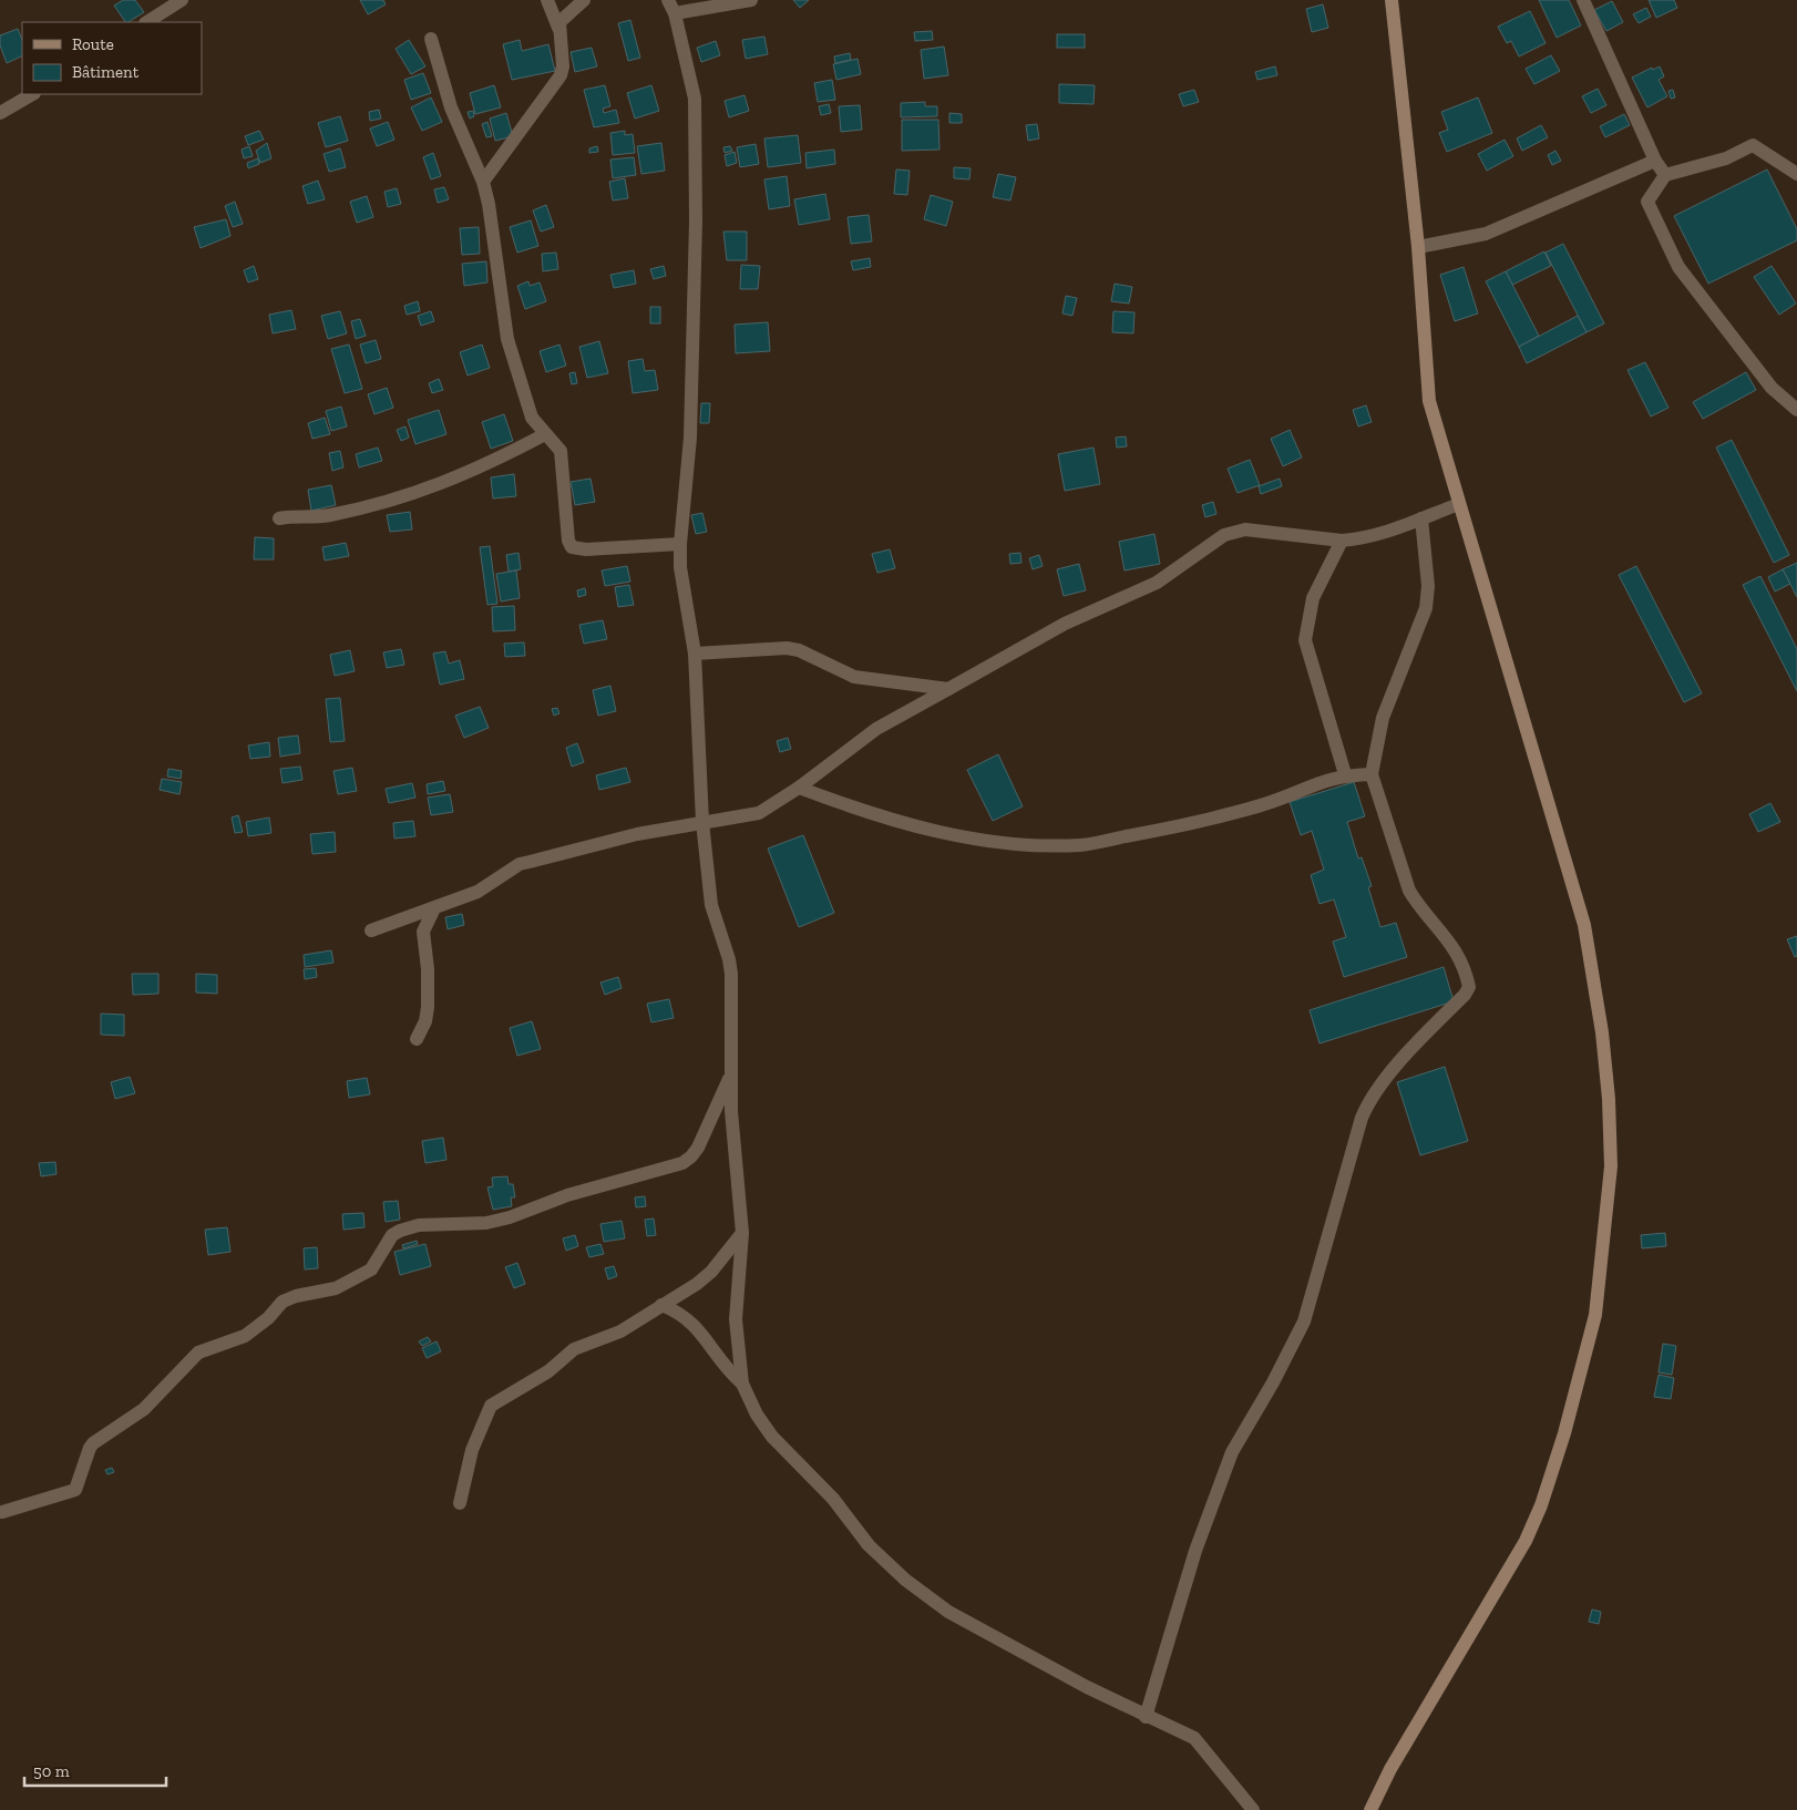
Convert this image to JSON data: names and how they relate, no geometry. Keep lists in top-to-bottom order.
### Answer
{
  "legend": ["Route", "Bâtiment"],
  "scale_bar": "50 m"
}
